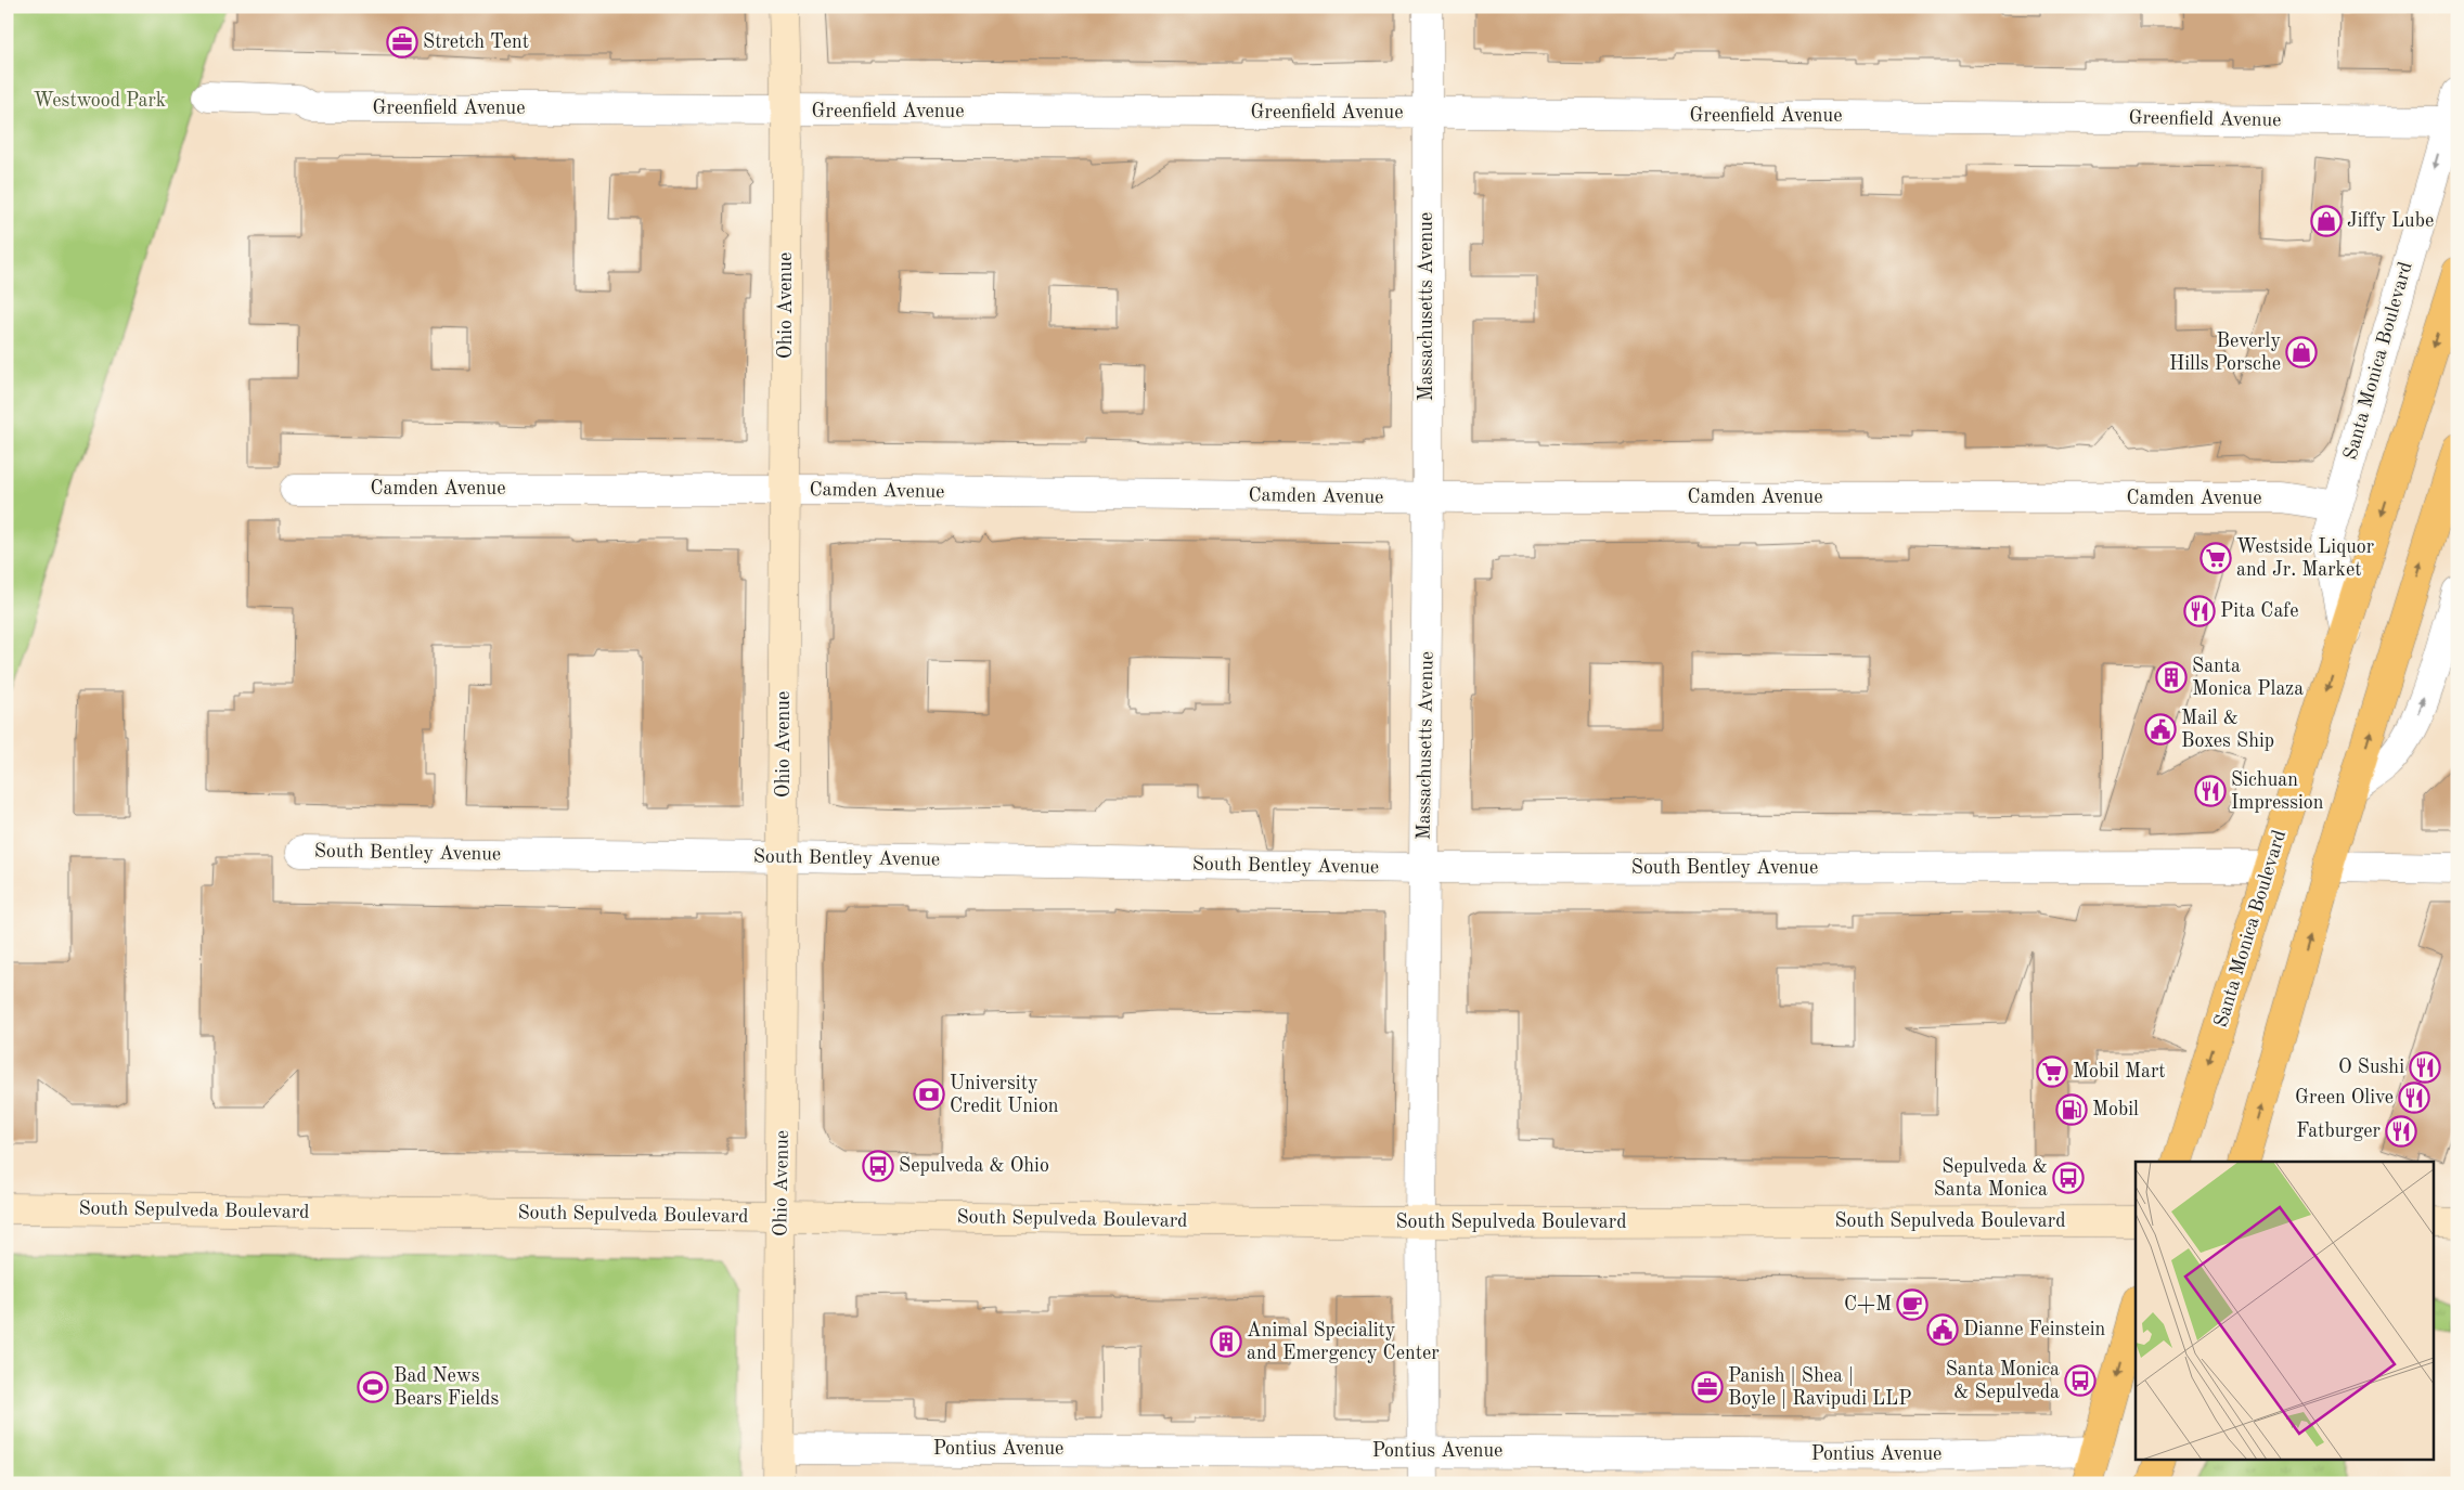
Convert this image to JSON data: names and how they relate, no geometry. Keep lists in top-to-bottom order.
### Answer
{
  "streets": {
    "main road": ["Ohio Avenue", "Santa Monica Boulevard", "South Sepulveda Boulevard"],
    "street": [
      "Greenfield Avenue",
      "Massachusetts Avenue",
      "Camden Avenue",
      "South Bentley Avenue",
      "Pontius Avenue"
    ]
  },
  "crossings": [
    ["Greenfield Avenue", "Ohio Avenue"],
    ["Greenfield Avenue", "Massachusetts Avenue"],
    ["Greenfield Avenue", "Santa Monica Boulevard"],
    ["Ohio Avenue", "Camden Avenue"],
    ["Ohio Avenue", "South Bentley Avenue"],
    ["Ohio Avenue", "South Sepulveda Boulevard"],
    ["Ohio Avenue", "Pontius Avenue"],
    ["Massachusetts Avenue", "Camden Avenue"],
    ["Massachusetts Avenue", "South Bentley Avenue"],
    ["Massachusetts Avenue", "South Sepulveda Boulevard"],
    ["Massachusetts Avenue", "Pontius Avenue"],
    ["Santa Monica Boulevard", "Camden Avenue"],
    ["Santa Monica Boulevard", "South Bentley Avenue"]
  ],
  "one_way": ["Santa Monica Boulevard"],
  "parks": ["Westwood Park"],
  "places": {
    "office": ["Stretch Tent", "Panish | Shea | Boyle | Ravipudi LLP"],
    "shop": ["Jiffy Lube", "Beverly Hills Porsche"],
    "supermarket": ["Westside Liquor and Jr. Market", "Mobil Mart"],
    "restaurant": [
      "Pita Cafe",
      "Sichuan Impression",
      "O Sushi",
      "Green Olive",
      "Fatburger"
    ],
    "building": ["Santa Monica Plaza", "Animal Speciality and Emergency Center"],
    "public building": ["Mail & Boxes Ship", "Dianne Feinstein"],
    "bank": ["University Credit Union"],
    "fuel station": ["Mobil"],
    "bus stop": ["Sepulveda & Ohio", "Sepulveda & Santa Monica", "Santa Monica & Sepulveda"],
    "cafe": ["C+M"],
    "sports": ["Bad News Bears Fields"]
  }
}
